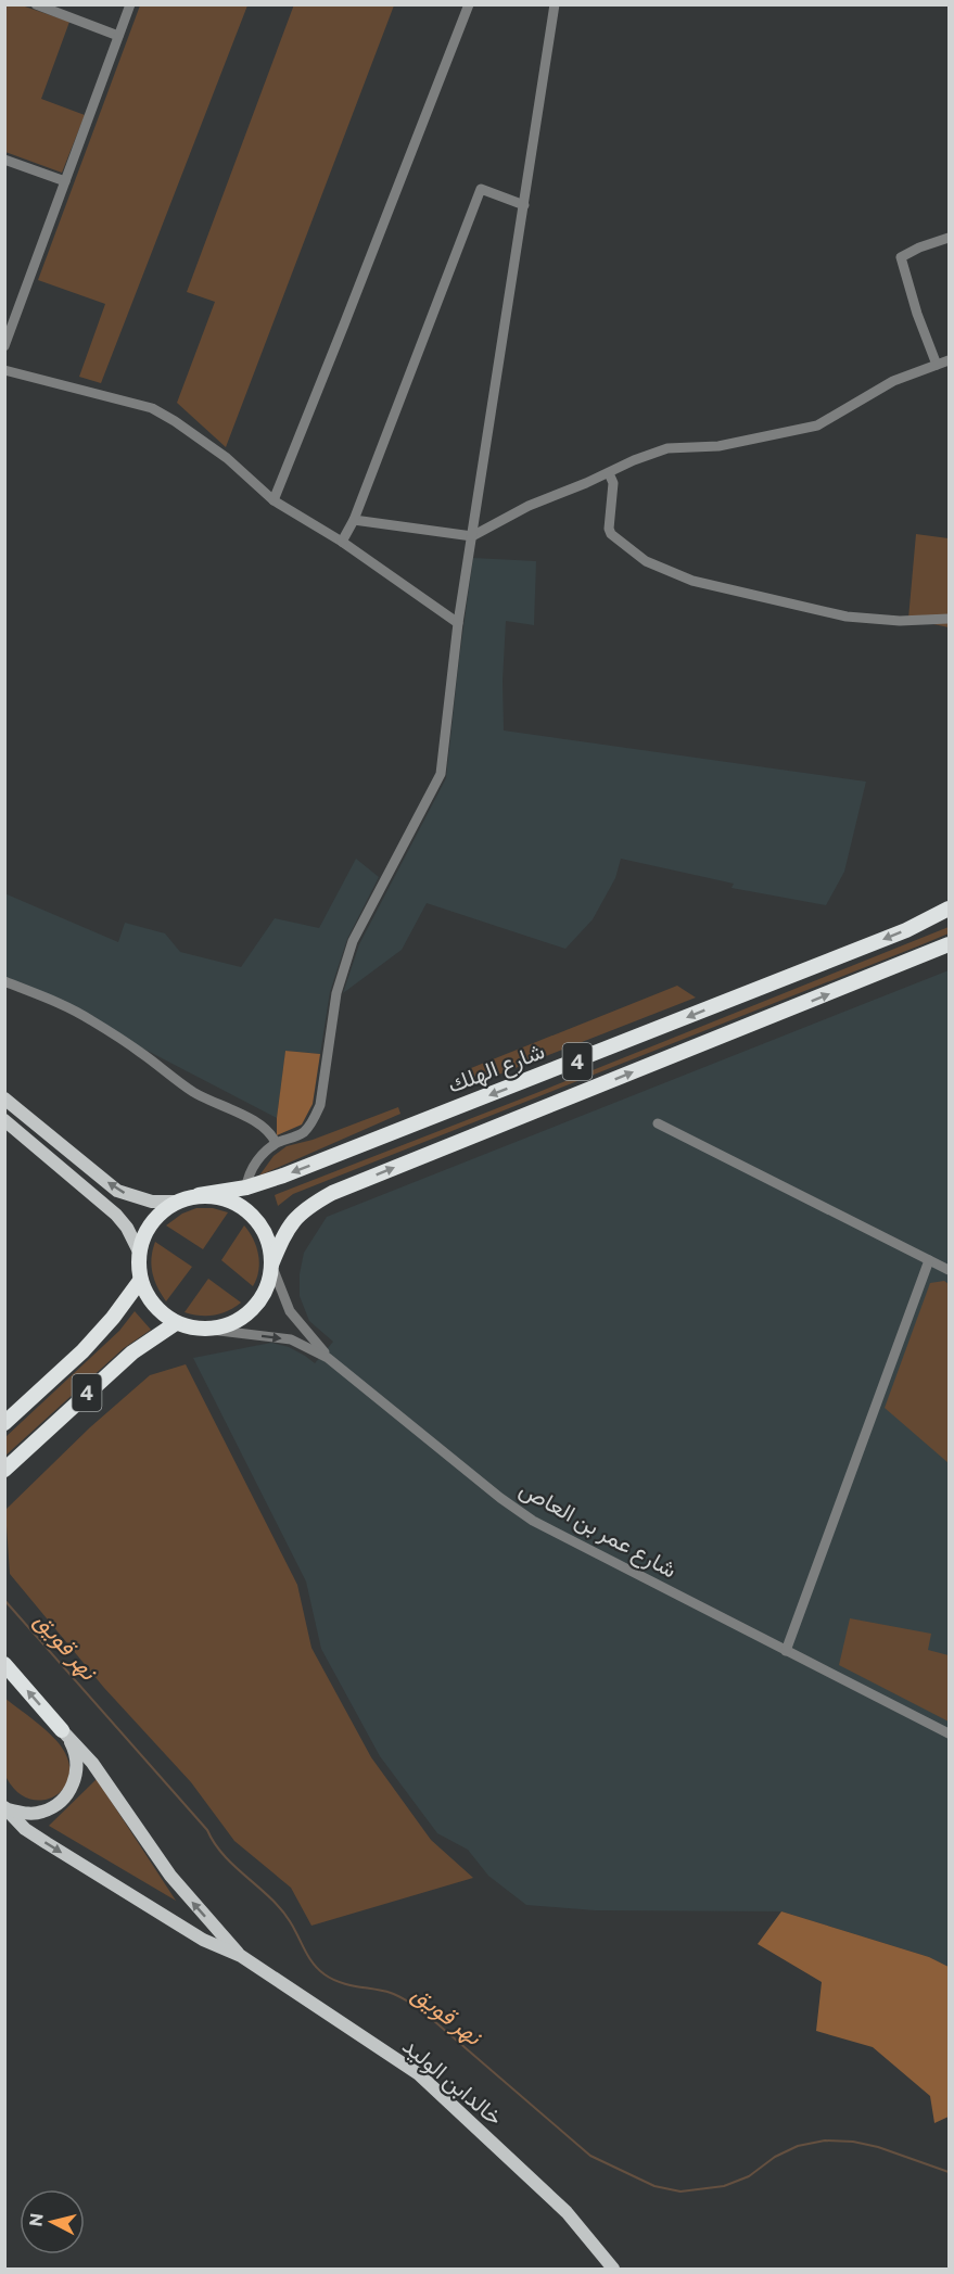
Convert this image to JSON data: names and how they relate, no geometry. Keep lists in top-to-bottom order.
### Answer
{
  "streets": {
    "highway": ["4", "شارع الهلك"],
    "main road": ["خالدابن الوليد"],
    "street": ["شارع عمر بن العاص"]
  },
  "crossings": [
    ["4", "شارع الهلك"],
    ["4", "شارع عمر بن العاص"],
    ["شارع الهلك", "شارع عمر بن العاص"]
  ],
  "water": ["نهر قويق"],
  "north": "left"
}
